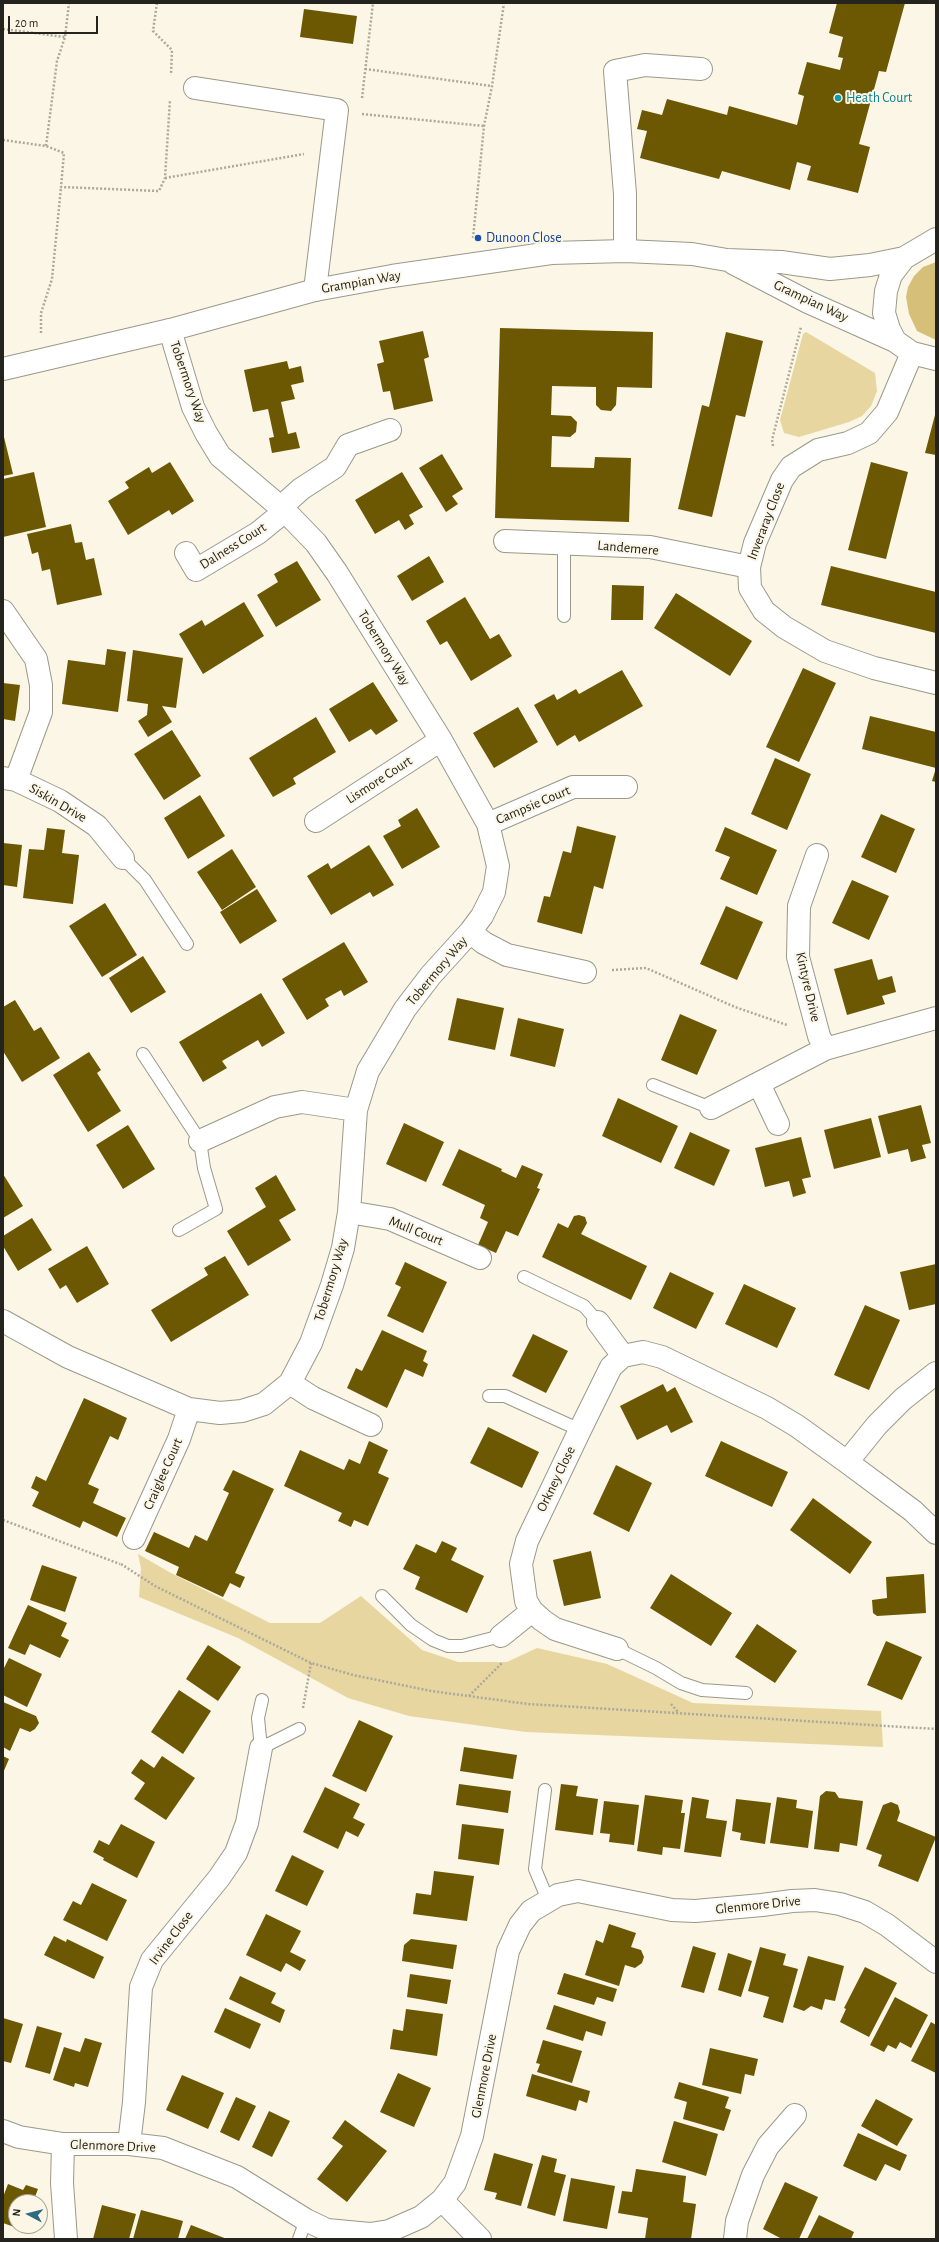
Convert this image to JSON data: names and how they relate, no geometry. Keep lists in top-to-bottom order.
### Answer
{
  "streets": {
    "street": [
      "Grampian Way",
      "Tobermory Way",
      "Inveraray Close",
      "Dalness Court",
      "Landemere",
      "Lismore Court",
      "Siskin Drive",
      "Campsie Court",
      "Kintyre Drive",
      "Mull Court",
      "Craiglee Court",
      "Orkney Close",
      "Glenmore Drive",
      "Irvine Close"
    ]
  },
  "crossings": [
    ["Grampian Way", "Tobermory Way"],
    ["Grampian Way", "Inveraray Close"],
    ["Tobermory Way", "Dalness Court"],
    ["Tobermory Way", "Lismore Court"],
    ["Tobermory Way", "Campsie Court"],
    ["Tobermory Way", "Mull Court"],
    ["Tobermory Way", "Craiglee Court"],
    ["Inveraray Close", "Landemere"],
    ["Glenmore Drive", "Irvine Close"]
  ],
  "places": ["Heath Court", "Dunoon Close"],
  "scale_bar": "20 m",
  "north": "left"
}
